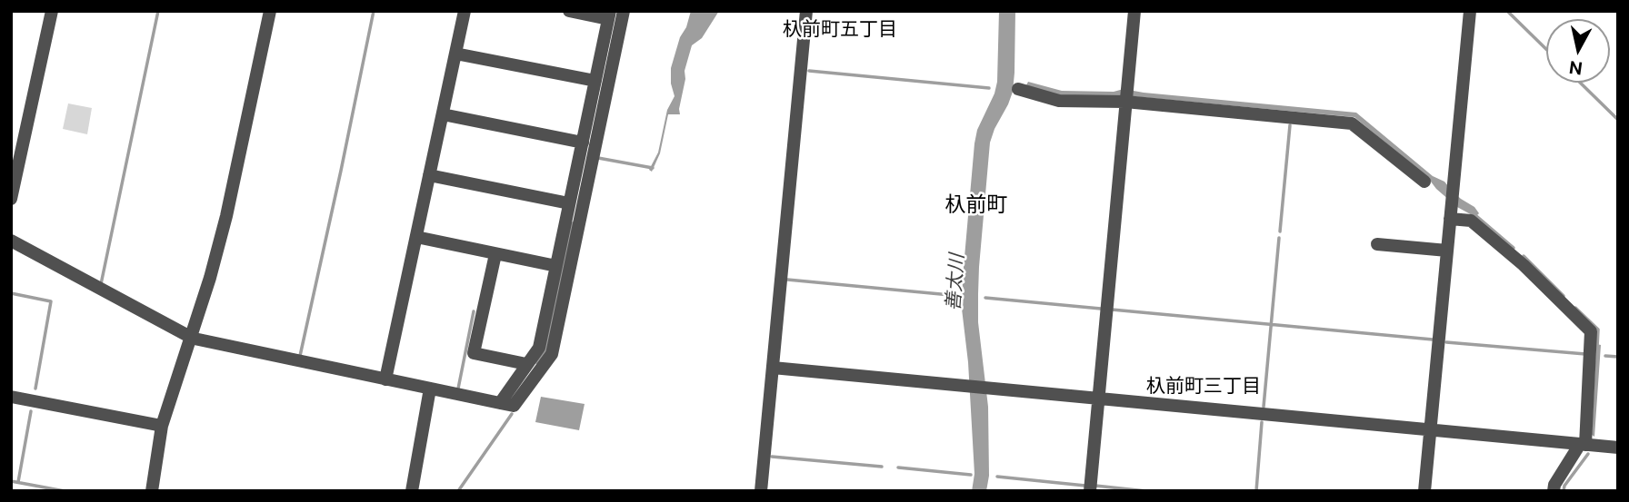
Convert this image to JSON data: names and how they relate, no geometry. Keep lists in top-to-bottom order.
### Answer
{
  "districts": ["杁前町五丁目", "杁前町", "杁前町三丁目"],
  "water": ["善太川"],
  "north": "bottom"
}
